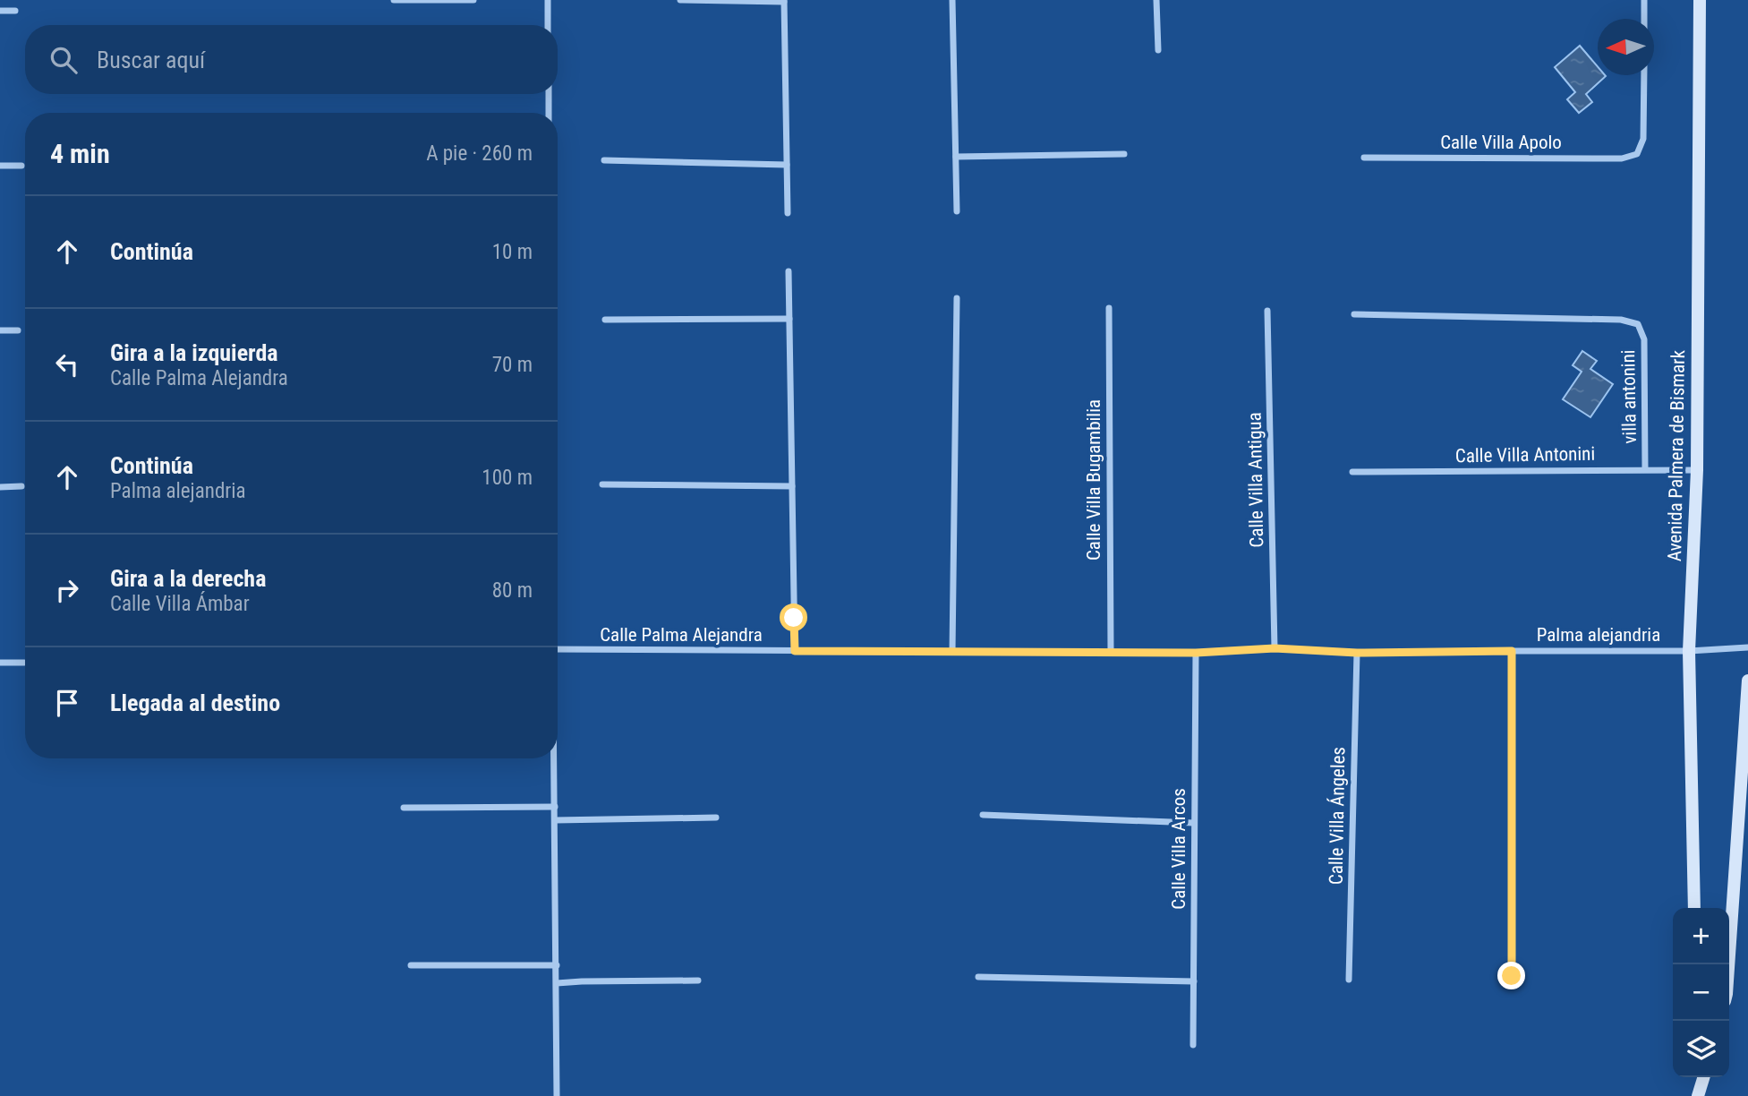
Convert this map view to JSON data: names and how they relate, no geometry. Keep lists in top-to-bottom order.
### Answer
{
  "streets": {
    "street": [
      "Calle Villa Apolo",
      "villa antonini",
      "Calle Villa Antonini",
      "Avenida Palmera de Bismark",
      "Calle Villa Bugambilia",
      "Calle Villa Antigua",
      "Calle Palma Alejandra",
      "Palma alejandria",
      "Calle Villa Ángeles",
      "Calle Villa Arcos"
    ]
  },
  "crossings": [
    ["villa antonini", "Calle Villa Antonini"],
    ["Calle Villa Antonini", "Avenida Palmera de Bismark"],
    ["Avenida Palmera de Bismark", "Palma alejandria"],
    ["Calle Villa Bugambilia", "Calle Palma Alejandra"],
    ["Calle Villa Bugambilia", "Palma alejandria"],
    ["Calle Villa Antigua", "Palma alejandria"],
    ["Calle Palma Alejandra", "Palma alejandria"],
    ["Palma alejandria", "Calle Villa Ángeles"],
    ["Palma alejandria", "Calle Villa Arcos"]
  ],
  "north": "left",
  "page": {
    "search": "Buscar aquí",
    "heading": ["4 min", "A pie · 260 m"],
    "list": [
      ["Continúa", "10 m"],
      ["Gira a la izquierda", "Calle Palma Alejandra", "70 m"],
      ["Continúa", "Palma alejandria", "100 m"],
      ["Gira a la derecha", "Calle Villa Ámbar", "80 m"],
      "Llegada al destino"
    ],
    "map_buttons": ["+", "−"]
  }
}
